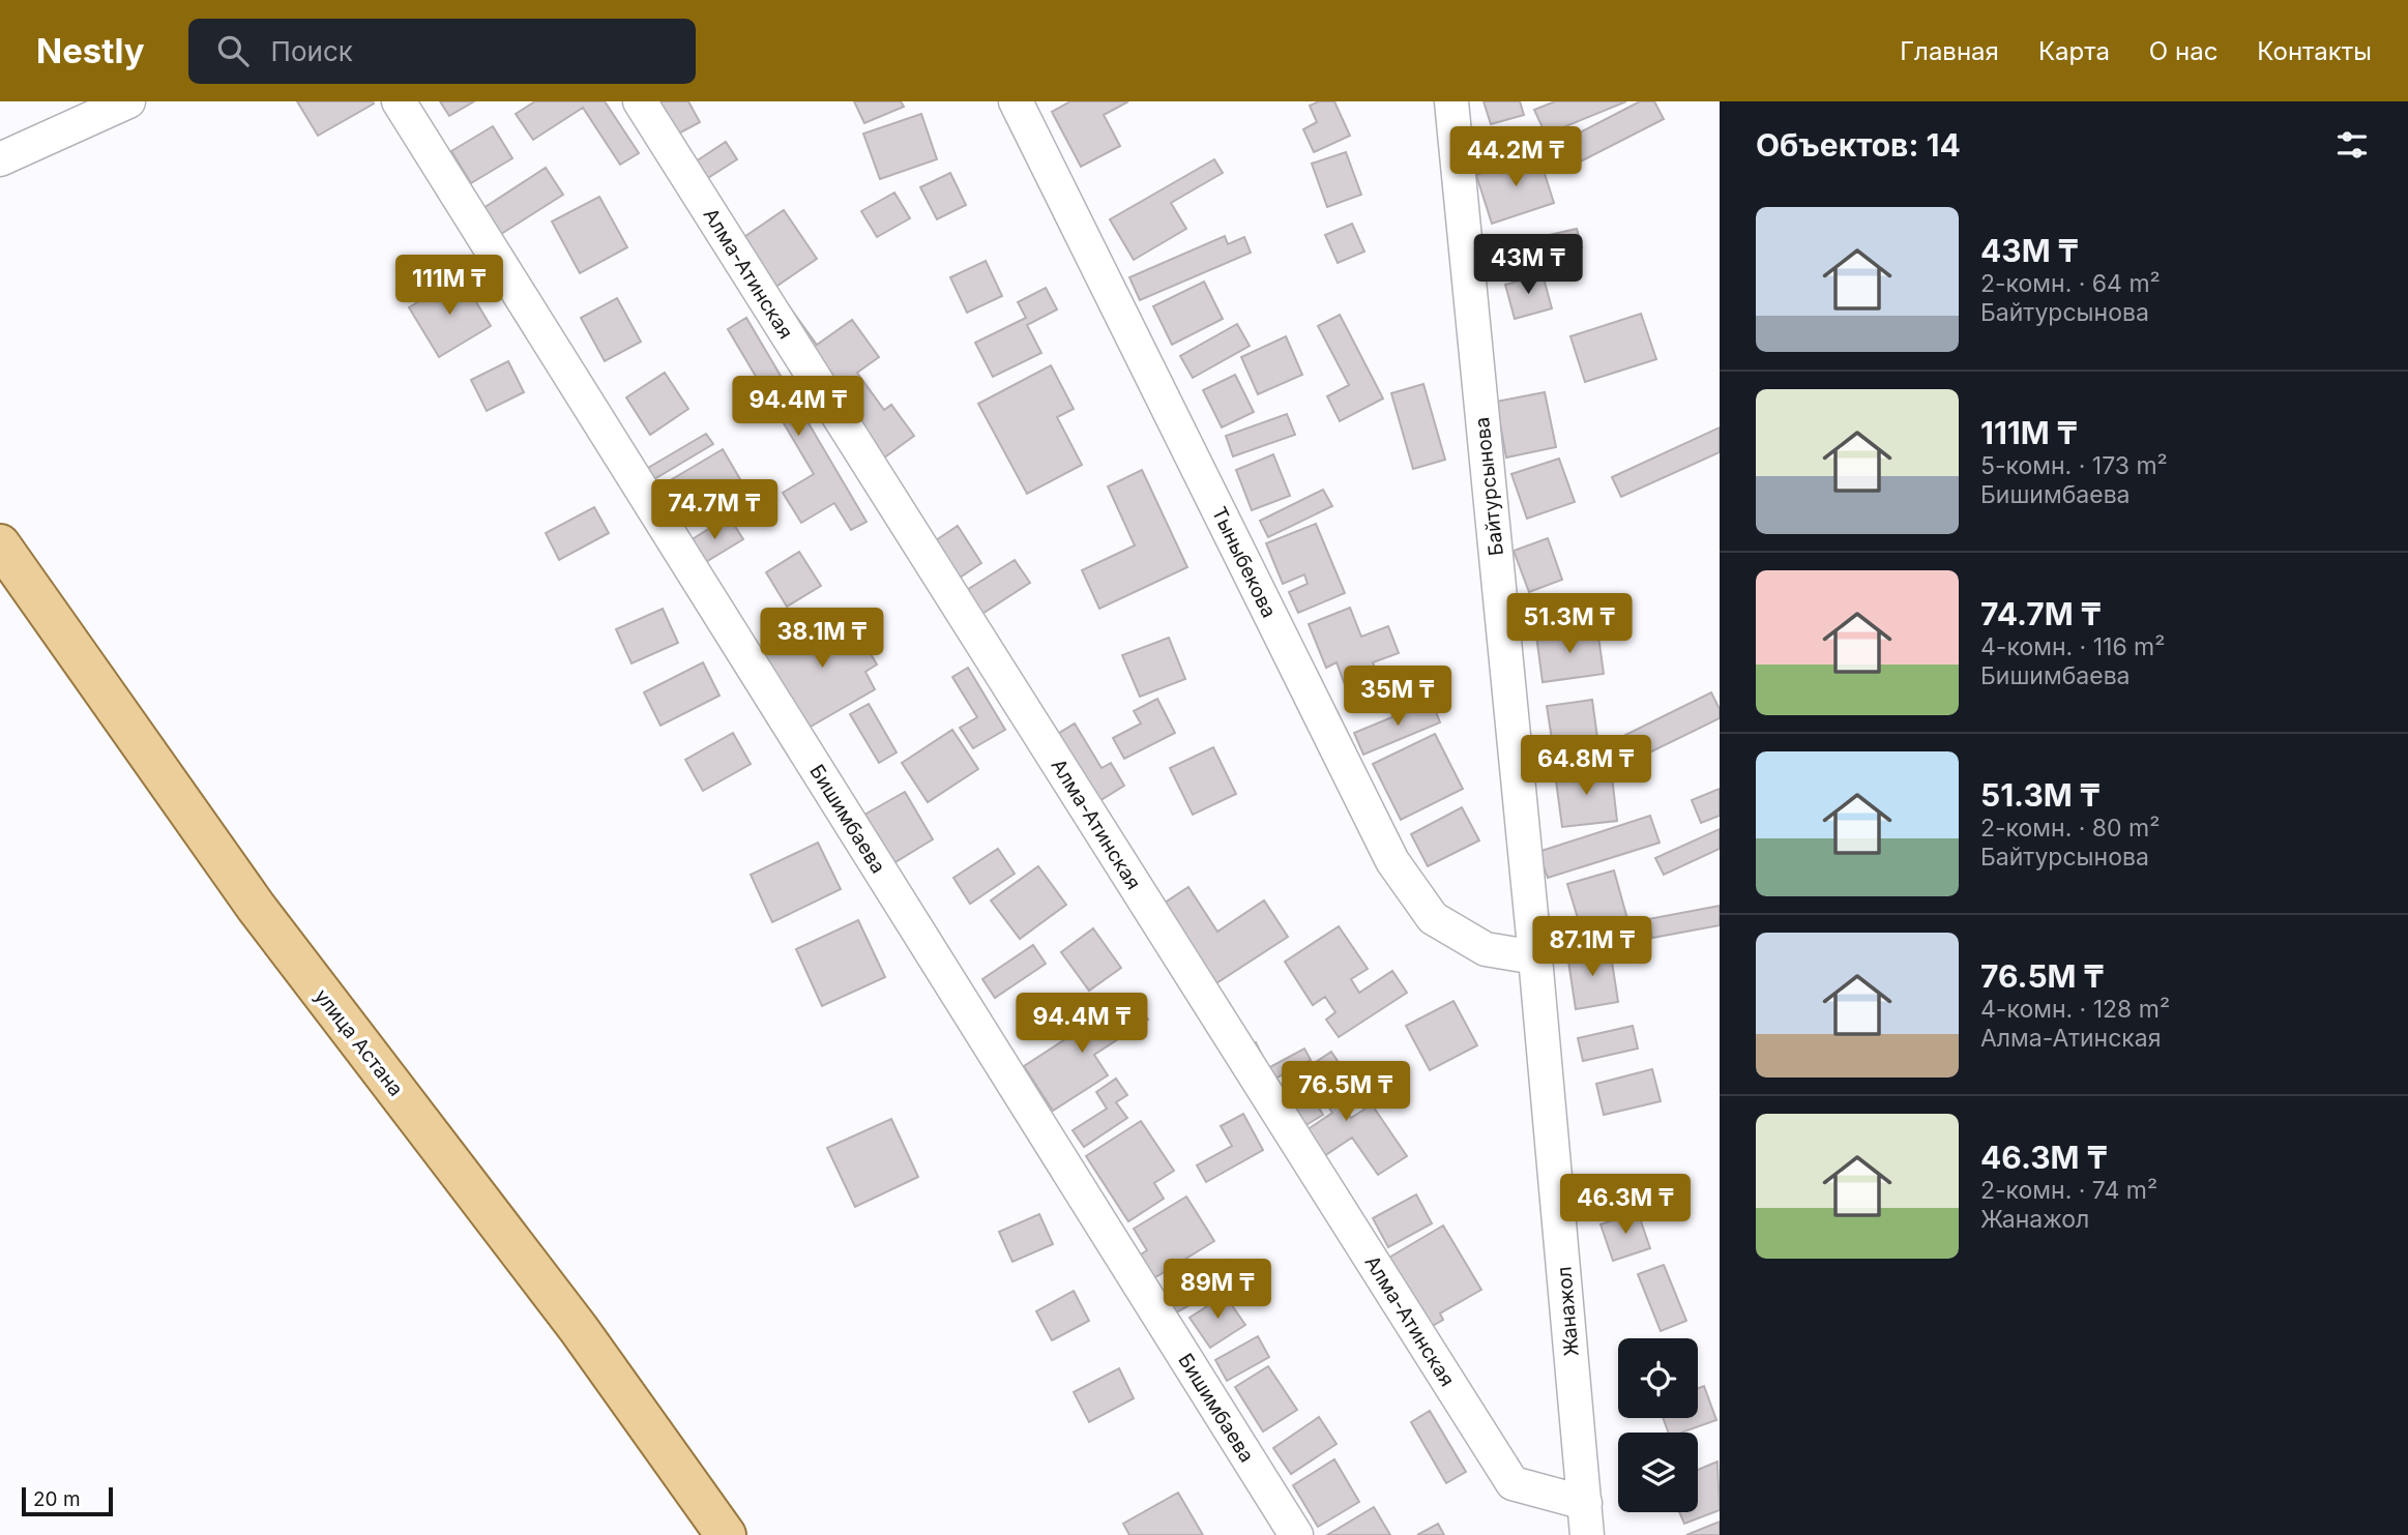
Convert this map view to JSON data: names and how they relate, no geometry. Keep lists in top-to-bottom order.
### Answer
{
  "streets": {
    "main road": ["улица Астана"],
    "street": [
      "Алма-Атинская",
      "Байтурсынова",
      "Тыныбекова",
      "Бишимбаева",
      "Жанажол"
    ]
  },
  "crossings": [
    ["Алма-Атинская", "Жанажол"],
    ["Байтурсынова", "Тыныбекова"],
    ["Байтурсынова", "Жанажол"],
    ["Тыныбекова", "Жанажол"]
  ],
  "scale_bar": "20 m",
  "page": {
    "header": "Nestly",
    "search": "Поиск",
    "nav": [
      "Главная",
      "Карта",
      "О нас",
      "Контакты"
    ],
    "heading": "Объектов: 14",
    "price": [
      "44.2M ₸",
      "43M ₸",
      "111M ₸",
      "94.4M ₸",
      "74.7M ₸",
      "51.3M ₸",
      "38.1M ₸",
      "35M ₸",
      "64.8M ₸",
      "87.1M ₸",
      "94.4M ₸",
      "76.5M ₸",
      "46.3M ₸",
      "89M ₸"
    ],
    "list": [
      {
        "name": "43M ₸",
        "note": "2-комн. · 64 m² · Байтурсынова"
      },
      {
        "name": "111M ₸",
        "note": "5-комн. · 173 m² · Бишимбаева"
      },
      {
        "name": "74.7M ₸",
        "note": "4-комн. · 116 m² · Бишимбаева"
      },
      {
        "name": "51.3M ₸",
        "note": "2-комн. · 80 m² · Байтурсынова"
      },
      {
        "name": "76.5M ₸",
        "note": "4-комн. · 128 m² · Алма-Атинская"
      },
      {
        "name": "46.3M ₸",
        "note": "2-комн. · 74 m² · Жанажол"
      }
    ],
    "scale": "20 m"
  }
}
